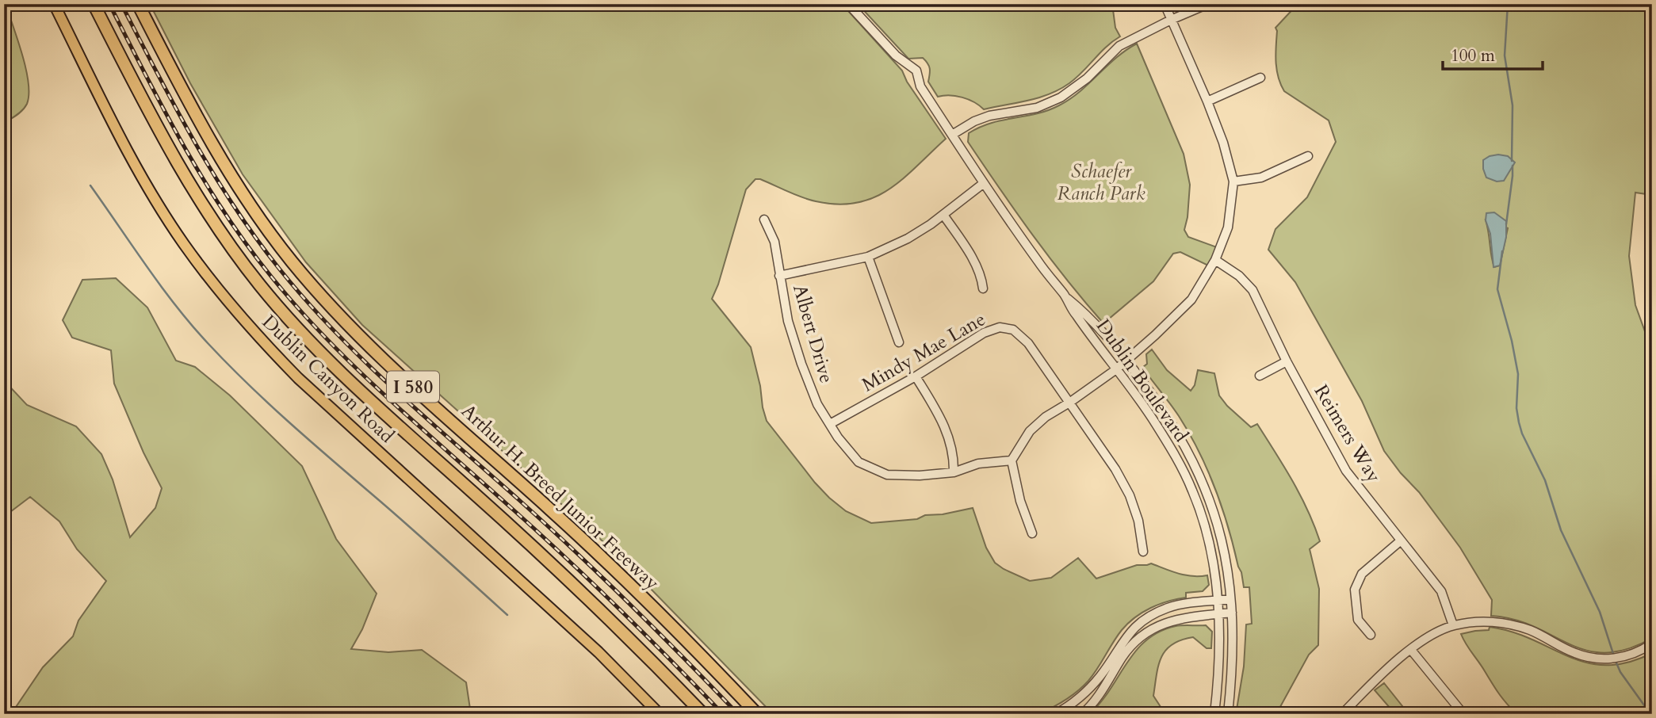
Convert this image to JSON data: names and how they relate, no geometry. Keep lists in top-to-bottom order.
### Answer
{
  "streets": {
    "highway": ["I 580", "Arthur H. Breed Junior Freeway"],
    "main road": ["Dublin Canyon Road"],
    "street": [
      "Albert Drive",
      "Mindy Mae Lane",
      "Dublin Boulevard",
      "Reimers Way"
    ]
  },
  "crossings": [
    ["Albert Drive", "Mindy Mae Lane"]
  ],
  "parks": ["Schaefer Ranch Park"],
  "scale_bar": "100 m"
}
